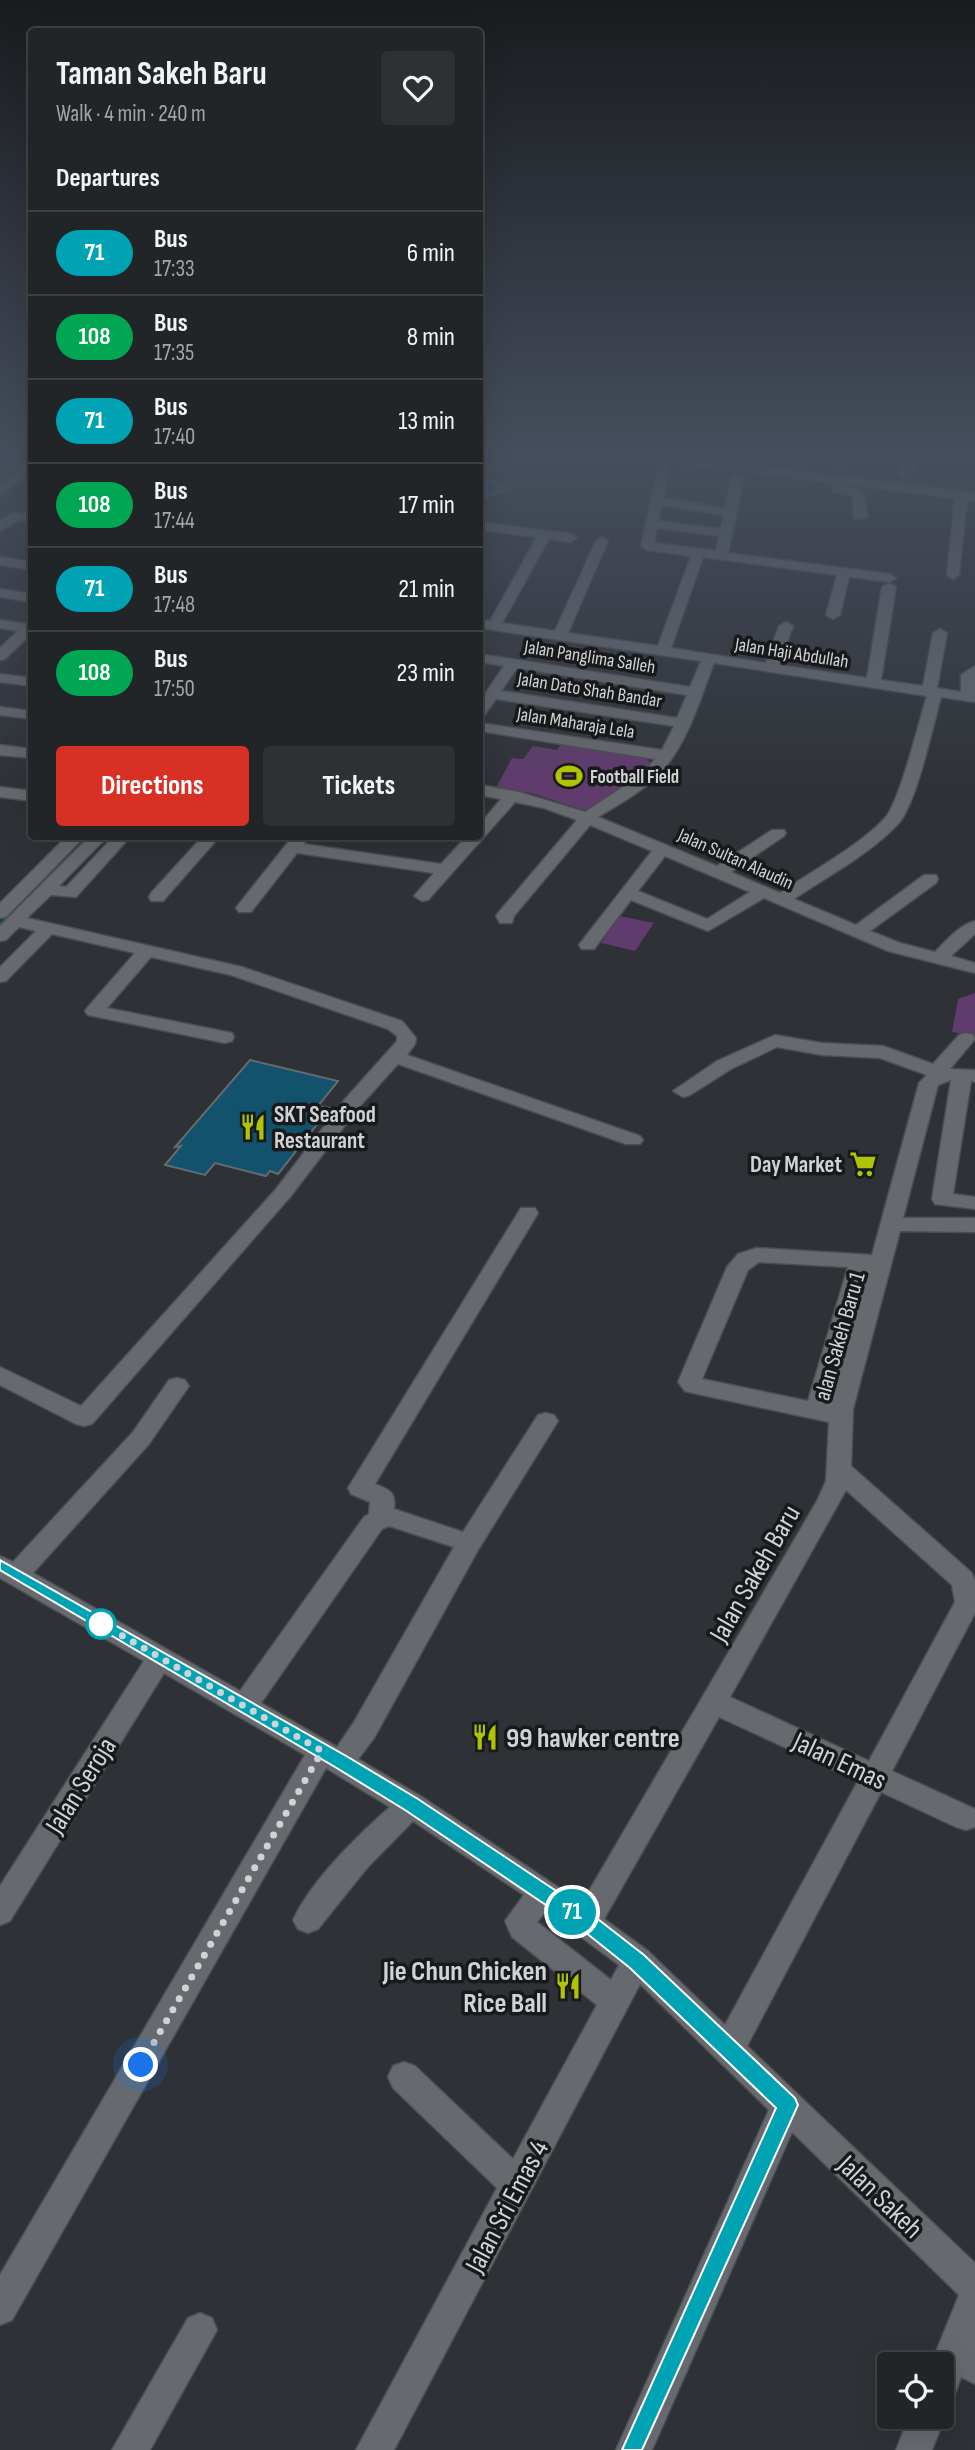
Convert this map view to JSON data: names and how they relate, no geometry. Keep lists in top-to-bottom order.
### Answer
{
  "streets": {
    "street": [
      "Jalan Haji Abdullah",
      "Jalan Panglima Salleh",
      "Jalan Dato Shah Bandar",
      "Jalan Maharaja Lela",
      "Jalan Sultan Alaudin",
      "Jalan Sakeh Baru",
      "Jalan Emas",
      "Jalan Seroja",
      "Jalan Sakeh",
      "Jalan Sri Emas 4"
    ]
  },
  "crossings": [
    ["Jalan Sakeh Baru", "Jalan Emas"],
    ["Jalan Sakeh Baru", "Jalan Sakeh"],
    ["Jalan Seroja", "Jalan Sakeh"],
    ["Jalan Sakeh", "Jalan Sri Emas 4"]
  ],
  "places": {
    "sports": ["Football Field"],
    "restaurant": ["SKT Seafood Restaurant", "99 hawker centre", "Jie Chun Chicken Rice Ball"],
    "supermarket": ["Day Market"]
  },
  "lines": ["bus line 71"],
  "page": {
    "on_map": "71",
    "heading": [
      ["Taman Sakeh Baru", "Walk · 4 min · 240 m"],
      "Departures"
    ],
    "list": [
      {
        "mark": "71",
        "name": "Bus",
        "note": "17:33",
        "value": "6 min"
      },
      {
        "mark": "108",
        "name": "Bus",
        "note": "17:35",
        "value": "8 min"
      },
      {
        "mark": "71",
        "name": "Bus",
        "note": "17:40",
        "value": "13 min"
      },
      {
        "mark": "108",
        "name": "Bus",
        "note": "17:44",
        "value": "17 min"
      },
      {
        "mark": "71",
        "name": "Bus",
        "note": "17:48",
        "value": "21 min"
      },
      {
        "mark": "108",
        "name": "Bus",
        "note": "17:50",
        "value": "23 min"
      }
    ],
    "buttons": ["Directions", "Tickets"]
  }
}
